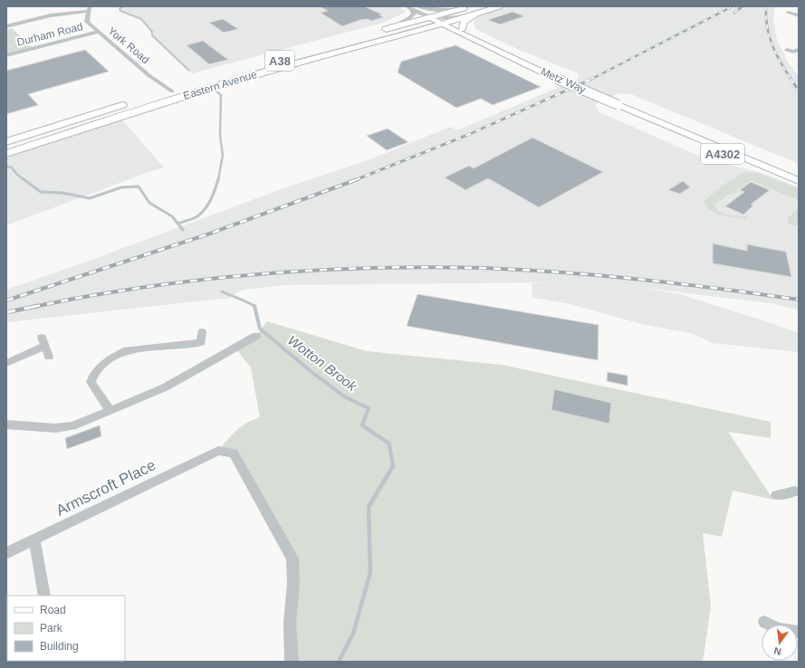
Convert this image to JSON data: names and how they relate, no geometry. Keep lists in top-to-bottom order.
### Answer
{
  "streets": {
    "highway": ["A38", "Eastern Avenue"],
    "main road": ["Metz Way", "A4302"],
    "street": ["Durham Road", "York Road", "Armscroft Place"]
  },
  "crossings": [
    ["Durham Road", "York Road"],
    ["York Road", "Eastern Avenue"],
    ["Metz Way", "Eastern Avenue"]
  ],
  "water": ["Wotton Brook"],
  "legend": ["Road", "Park", "Building"],
  "north": "bottom"
}
